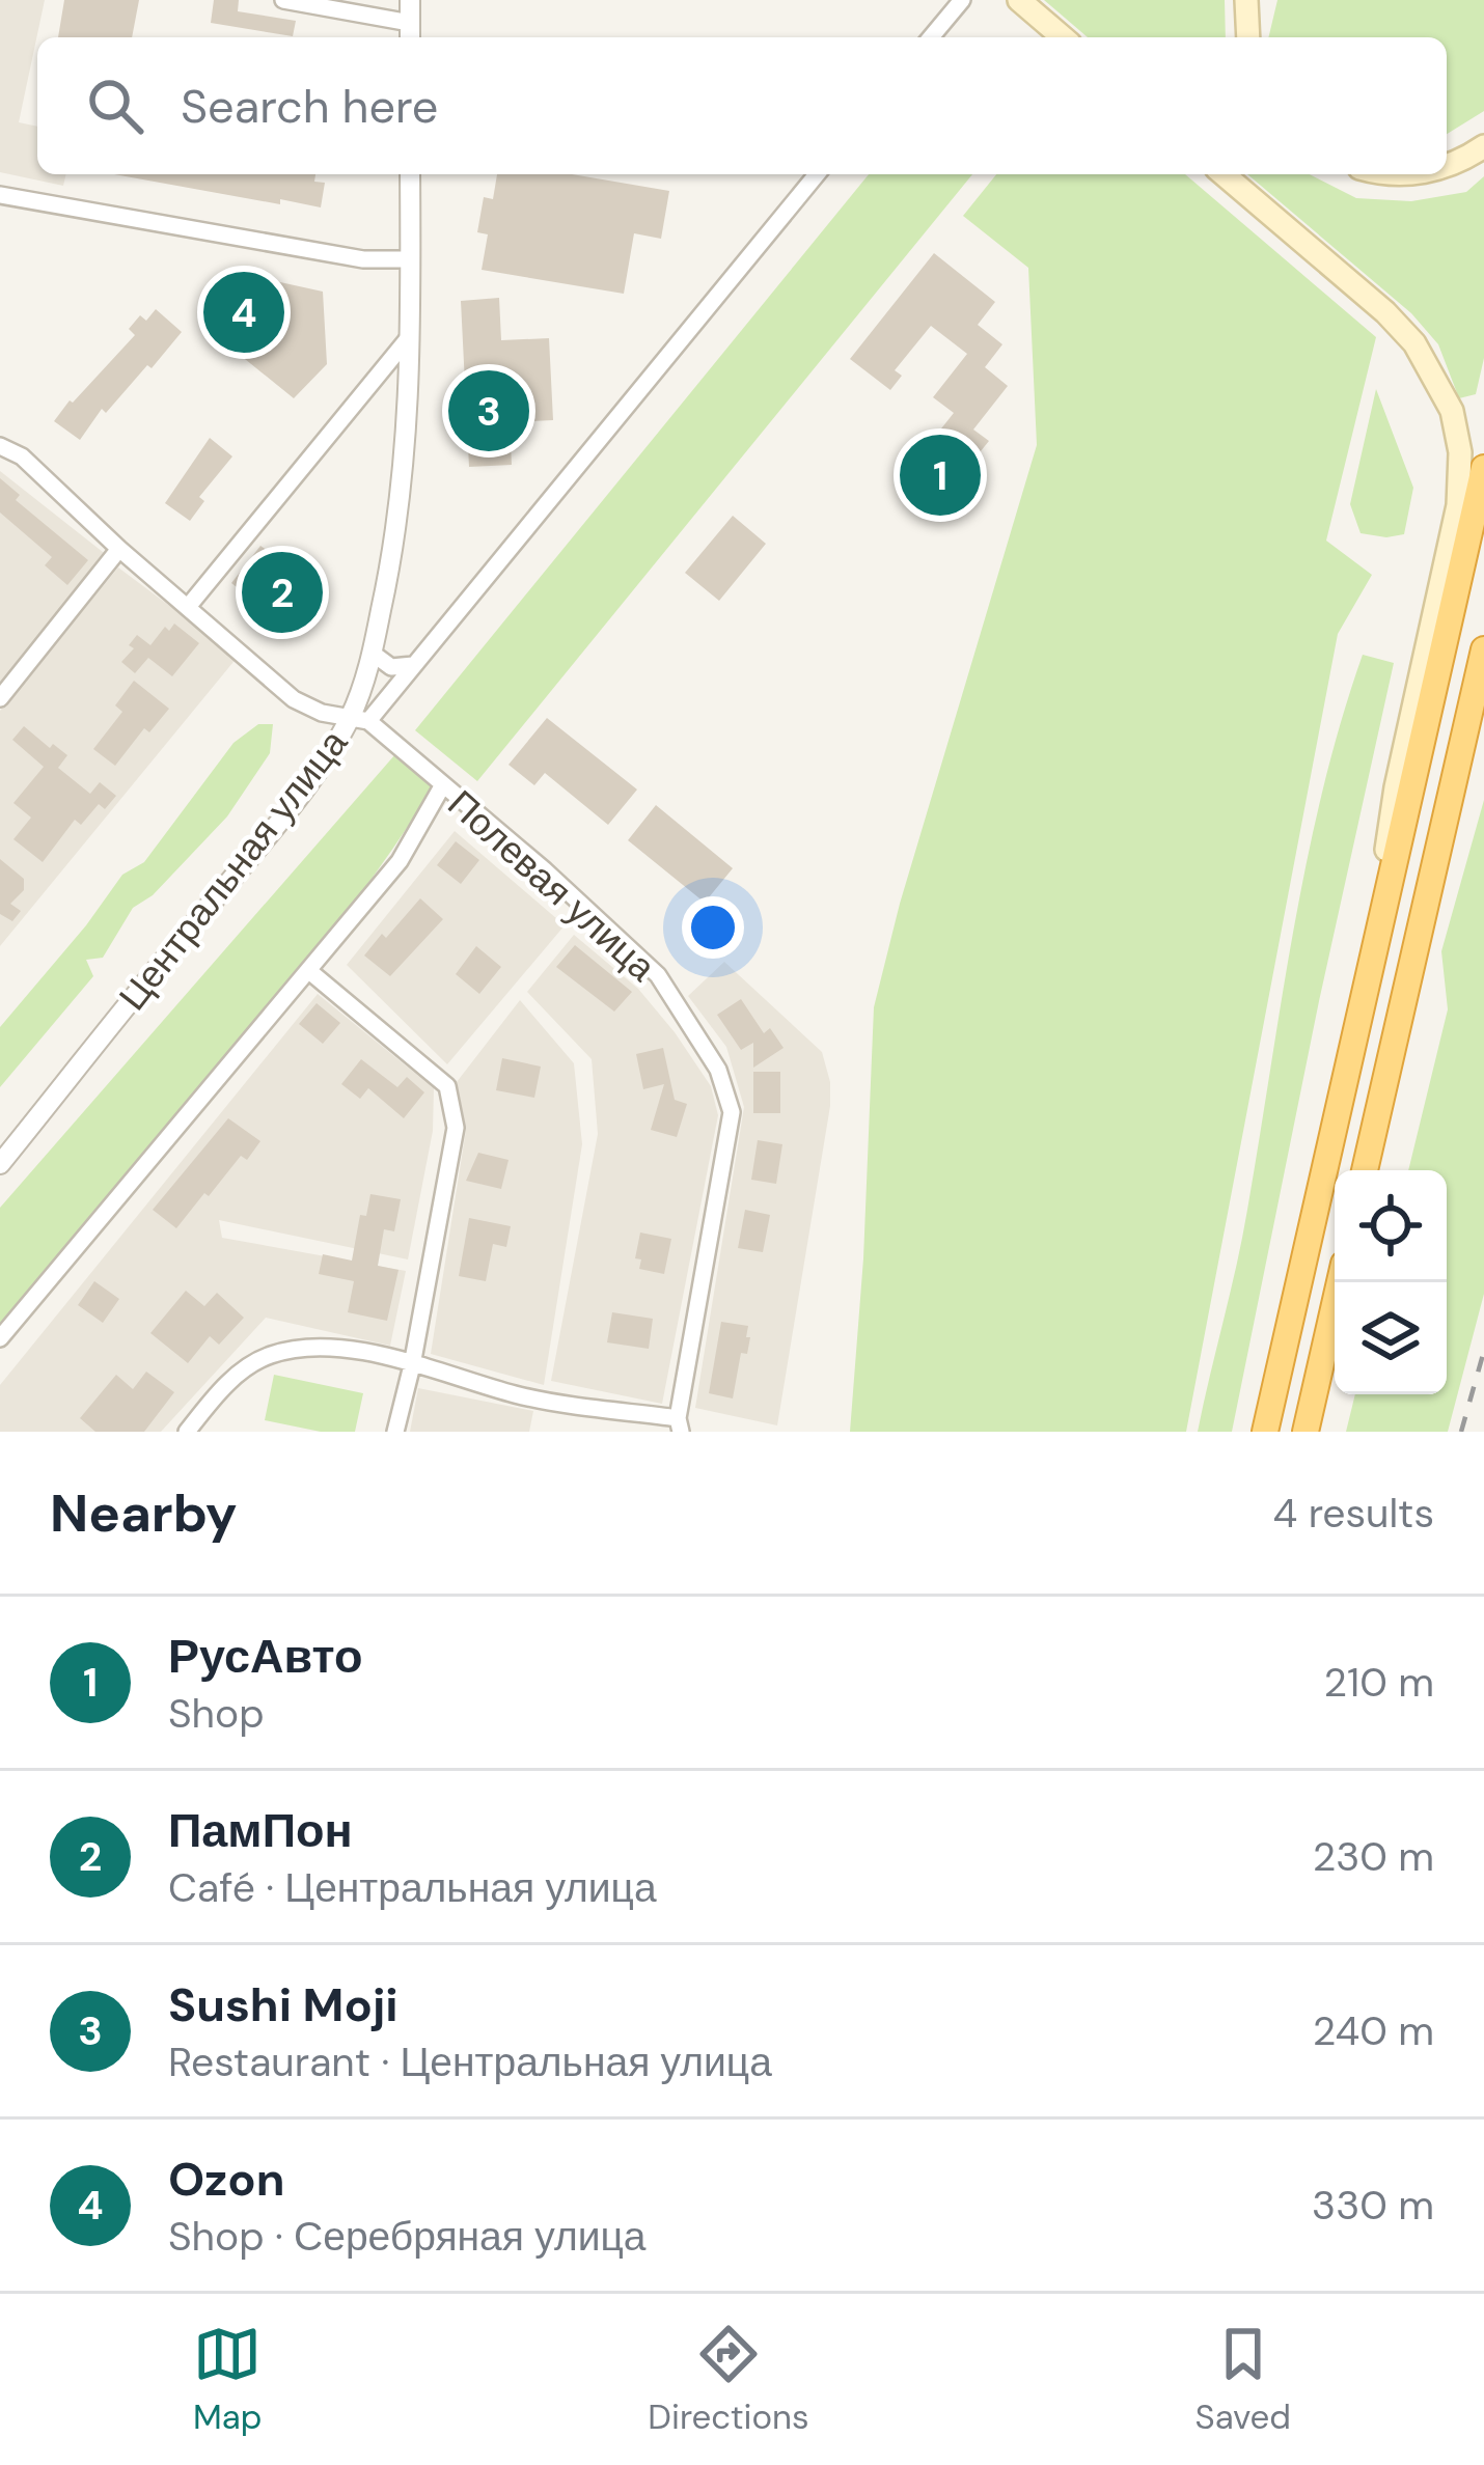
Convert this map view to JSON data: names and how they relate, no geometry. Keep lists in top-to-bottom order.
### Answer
{
  "streets": {
    "street": ["Центральная улица", "Полевая улица"]
  },
  "crossings": [
    ["Центральная улица", "Полевая улица"]
  ],
  "page": {
    "search": "Search here",
    "pins": [
      "4",
      "3",
      "1",
      "2"
    ],
    "heading": ["Nearby", "4 results"],
    "list": [
      {
        "mark": "1",
        "name": "РусАвто",
        "note": "Shop",
        "value": "210 m"
      },
      {
        "mark": "2",
        "name": "ПамПон",
        "note": "Café · Центральная улица",
        "value": "230 m"
      },
      {
        "mark": "3",
        "name": "Sushi Moji",
        "note": "Restaurant · Центральная улица",
        "value": "240 m"
      },
      {
        "mark": "4",
        "name": "Ozon",
        "note": "Shop · Серебряная улица",
        "value": "330 m"
      }
    ],
    "nav": ["Map", "Directions", "Saved"]
  }
}
